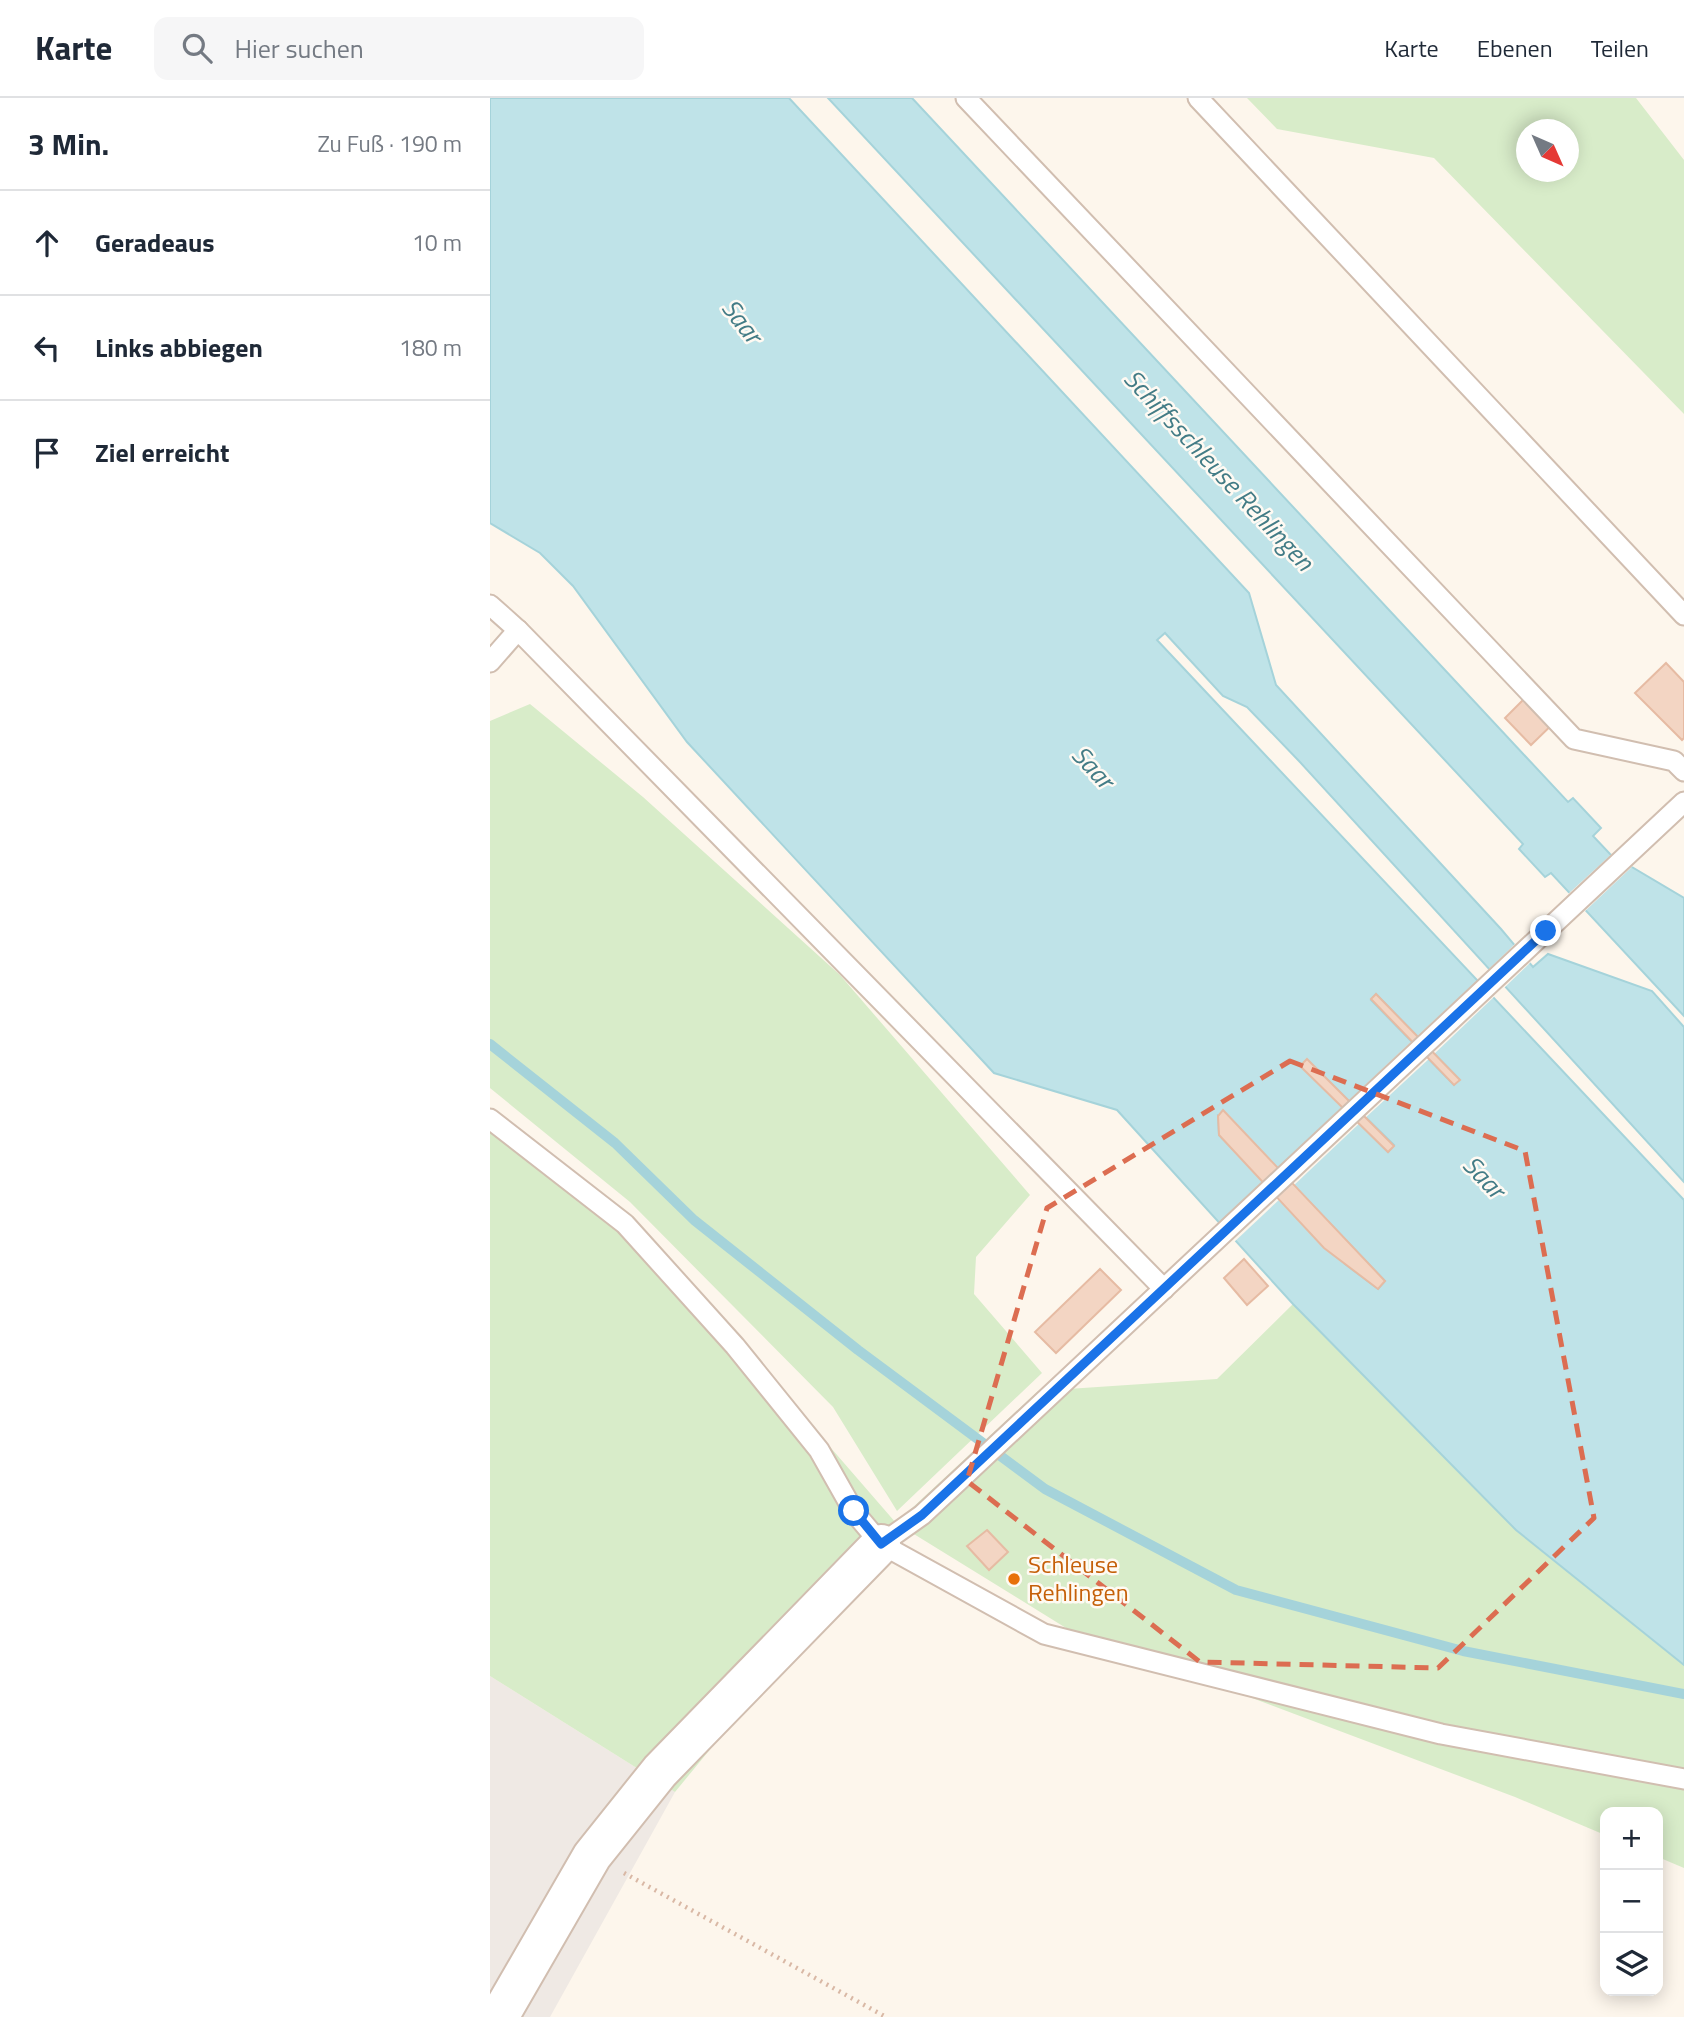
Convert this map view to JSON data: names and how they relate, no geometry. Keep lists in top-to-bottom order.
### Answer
{
  "water": ["Saar", "Schiffsschleuse Rehlingen"],
  "places": ["Schleuse Rehlingen"],
  "north": "bottom right",
  "page": {
    "header": "Karte",
    "search": "Hier suchen",
    "nav": ["Karte", "Ebenen", "Teilen"],
    "heading": ["3 Min.", "Zu Fuß · 190 m"],
    "list": [
      ["Geradeaus", "10 m"],
      ["Links abbiegen", "180 m"],
      "Ziel erreicht"
    ],
    "map_buttons": ["+", "−"]
  }
}
